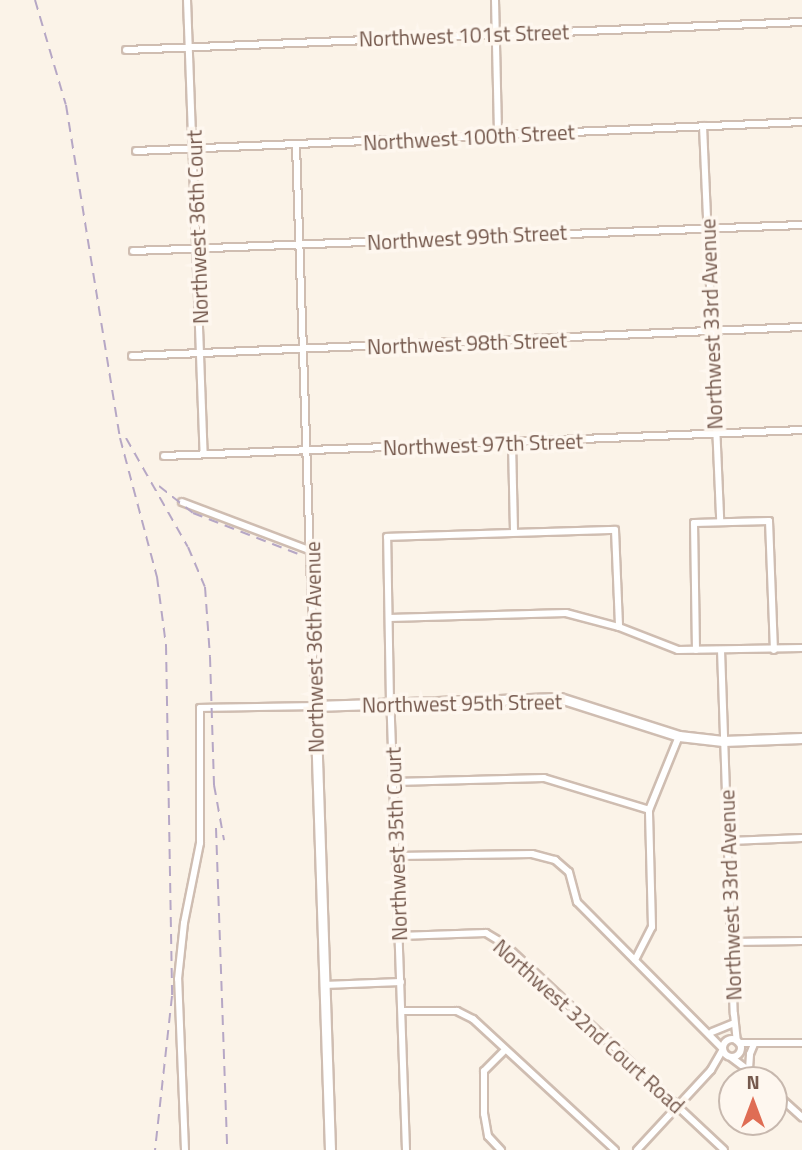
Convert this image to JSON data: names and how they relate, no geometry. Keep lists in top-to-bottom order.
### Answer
{
  "streets": {
    "street": [
      "Northwest 101st Street",
      "Northwest 100th Street",
      "Northwest 36th Court",
      "Northwest 99th Street",
      "Northwest 33rd Avenue",
      "Northwest 98th Street",
      "Northwest 97th Street",
      "Northwest 36th Avenue",
      "Northwest 95th Street",
      "Northwest 35th Court",
      "Northwest 32nd Court Road"
    ]
  },
  "crossings": [
    ["Northwest 101st Street", "Northwest 36th Court"],
    ["Northwest 100th Street", "Northwest 36th Court"],
    ["Northwest 100th Street", "Northwest 33rd Avenue"],
    ["Northwest 100th Street", "Northwest 36th Avenue"],
    ["Northwest 36th Court", "Northwest 99th Street"],
    ["Northwest 36th Court", "Northwest 98th Street"],
    ["Northwest 36th Court", "Northwest 97th Street"],
    ["Northwest 99th Street", "Northwest 33rd Avenue"],
    ["Northwest 99th Street", "Northwest 36th Avenue"],
    ["Northwest 33rd Avenue", "Northwest 98th Street"],
    ["Northwest 33rd Avenue", "Northwest 97th Street"],
    ["Northwest 33rd Avenue", "Northwest 95th Street"],
    ["Northwest 98th Street", "Northwest 36th Avenue"],
    ["Northwest 97th Street", "Northwest 36th Avenue"],
    ["Northwest 36th Avenue", "Northwest 95th Street"],
    ["Northwest 95th Street", "Northwest 35th Court"],
    ["Northwest 35th Court", "Northwest 32nd Court Road"]
  ],
  "north": "top"
}
